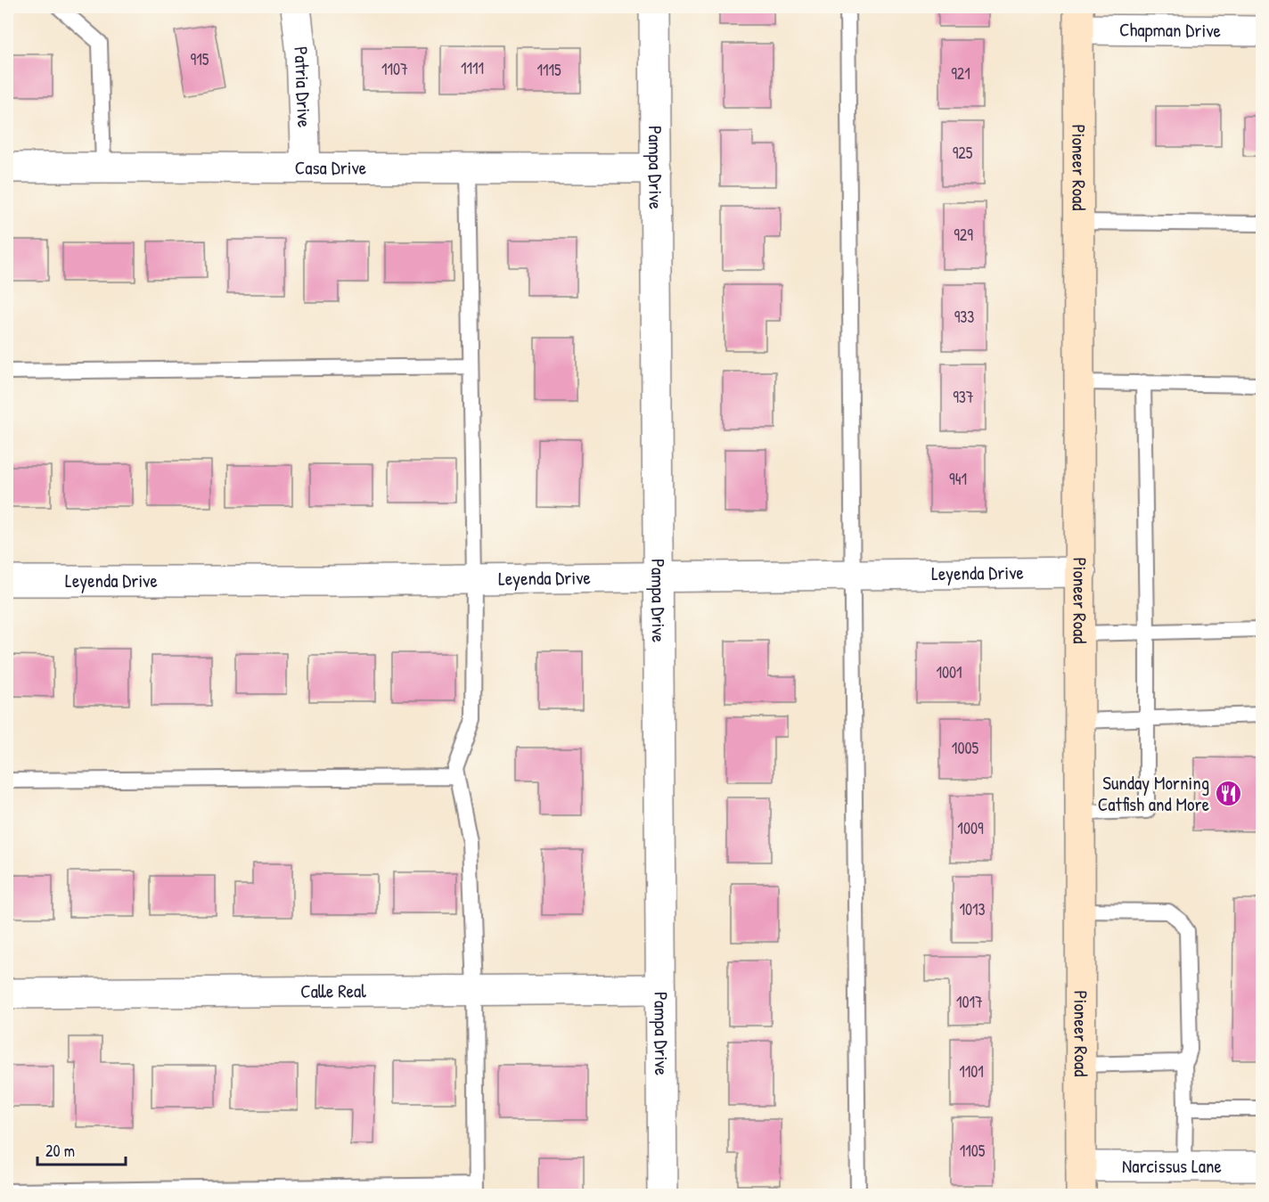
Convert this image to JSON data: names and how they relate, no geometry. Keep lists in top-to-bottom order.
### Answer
{
  "streets": {
    "main road": ["Pioneer Road"],
    "street": [
      "Chapman Drive",
      "Patria Drive",
      "Casa Drive",
      "Pampa Drive",
      "Leyenda Drive",
      "Calle Real",
      "Narcissus Lane"
    ]
  },
  "crossings": [
    ["Chapman Drive", "Pioneer Road"],
    ["Patria Drive", "Casa Drive"],
    ["Casa Drive", "Pampa Drive"],
    ["Pampa Drive", "Leyenda Drive"],
    ["Pampa Drive", "Calle Real"],
    ["Pioneer Road", "Leyenda Drive"],
    ["Pioneer Road", "Narcissus Lane"]
  ],
  "places": {
    "restaurant": ["Sunday Morning Catfish and More"]
  },
  "house_numbers": [
    "915",
    "1111",
    "1107",
    "1115",
    "921",
    "925",
    "929",
    "933",
    "937",
    "941",
    "1001",
    "1005",
    "1009",
    "1013",
    "1017",
    "1101",
    "1105"
  ],
  "scale_bar": "20 m"
}
